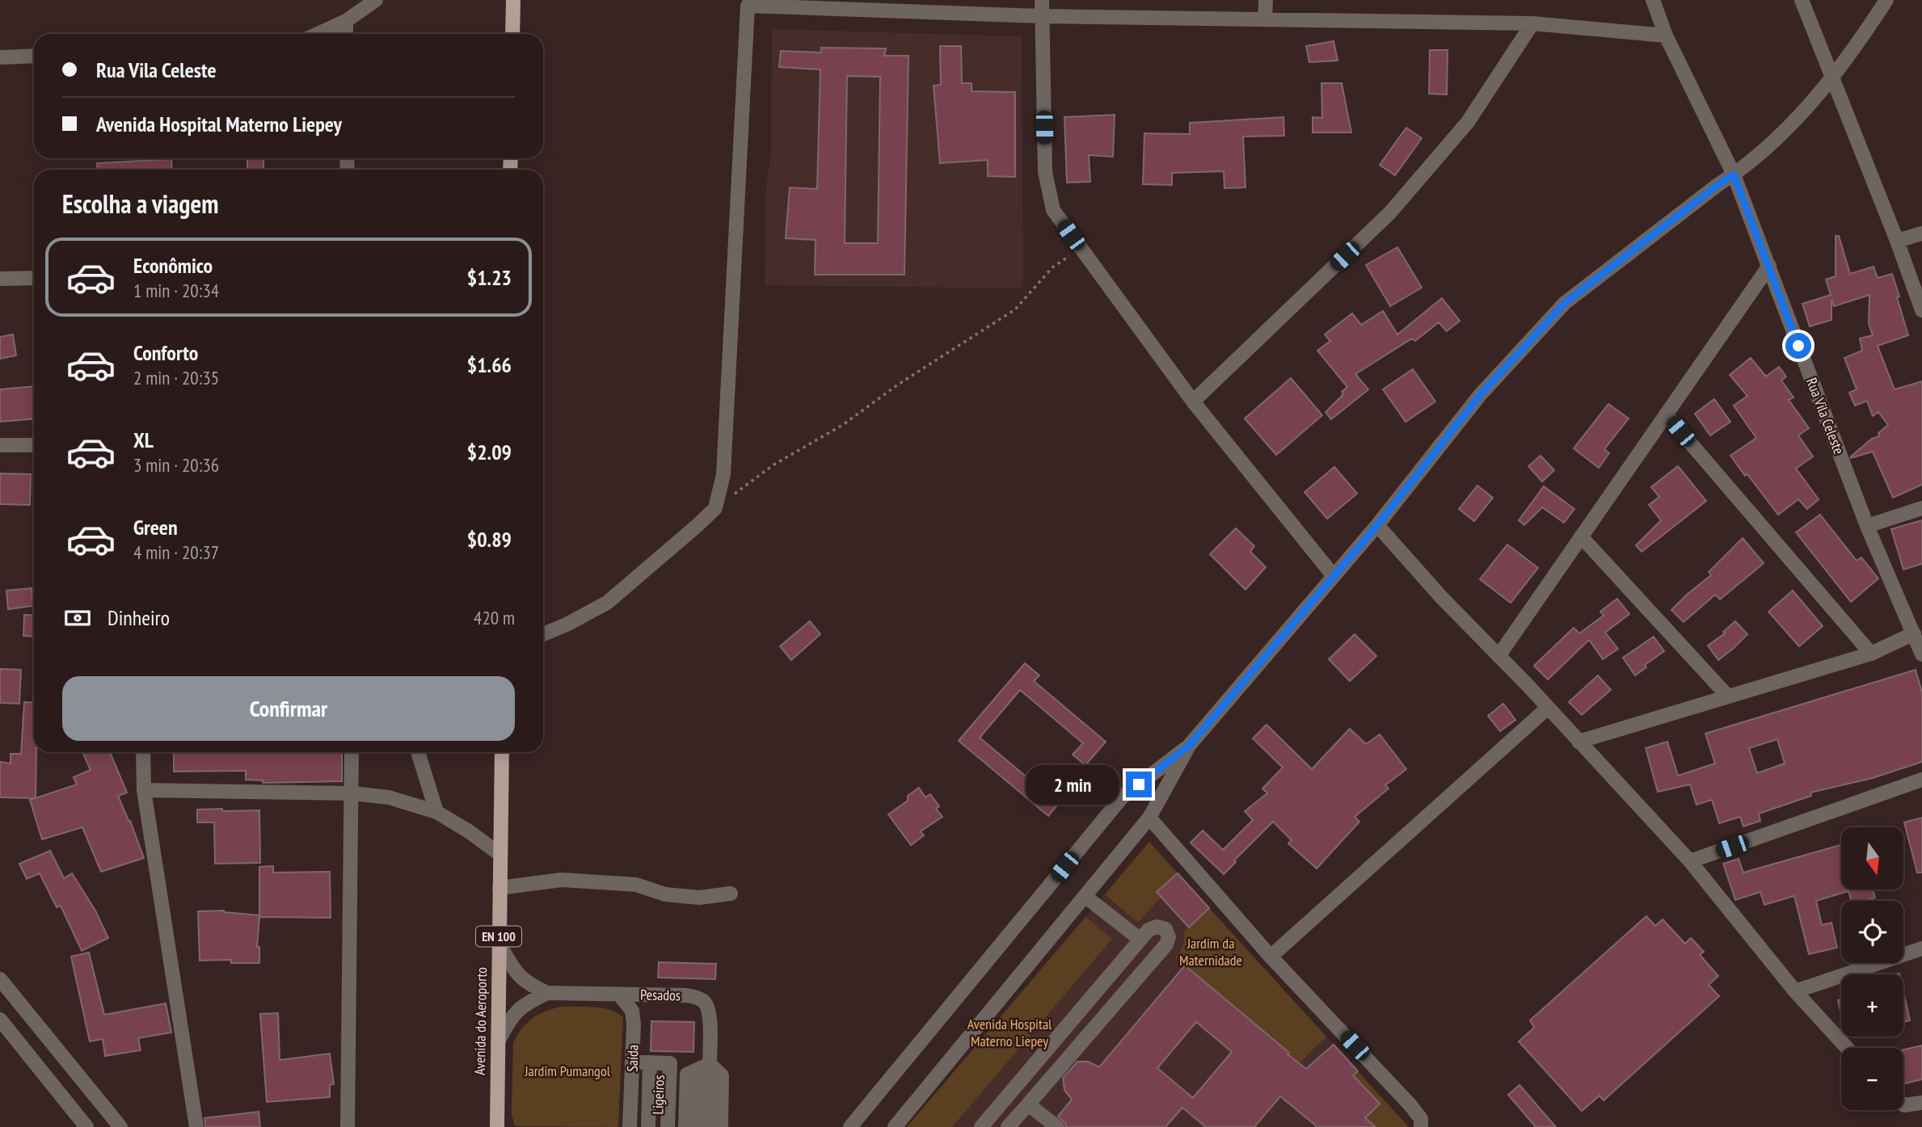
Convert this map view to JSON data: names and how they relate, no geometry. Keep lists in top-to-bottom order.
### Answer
{
  "streets": {
    "main road": ["EN 100", "Avenida do Aeroporto"],
    "street": [
      "Rua Vila Celeste",
      "Pesados",
      "Saída",
      "Ligeiros"
    ]
  },
  "crossings": [
    ["Pesados", "Saída"]
  ],
  "parks": ["Jardim da Maternidade", "Avenida Hospital Materno Liepey", "Jardim Pumangol"],
  "north": "bottom",
  "page": {
    "banner": ["Rua Vila Celeste", "Avenida Hospital Materno Liepey"],
    "heading": "Escolha a viagem",
    "list": [
      {
        "name": "Econômico",
        "note": "1 min · 20:34",
        "value": "$1.23"
      },
      {
        "name": "Conforto",
        "note": "2 min · 20:35",
        "value": "$1.66"
      },
      {
        "name": "XL",
        "note": "3 min · 20:36",
        "value": "$2.09"
      },
      {
        "name": "Green",
        "note": "4 min · 20:37",
        "value": "$0.89"
      }
    ],
    "pay": ["Dinheiro", "420 m"],
    "buttons": "Confirmar",
    "bubble": "2 min",
    "map_buttons": ["+", "−"]
  }
}
